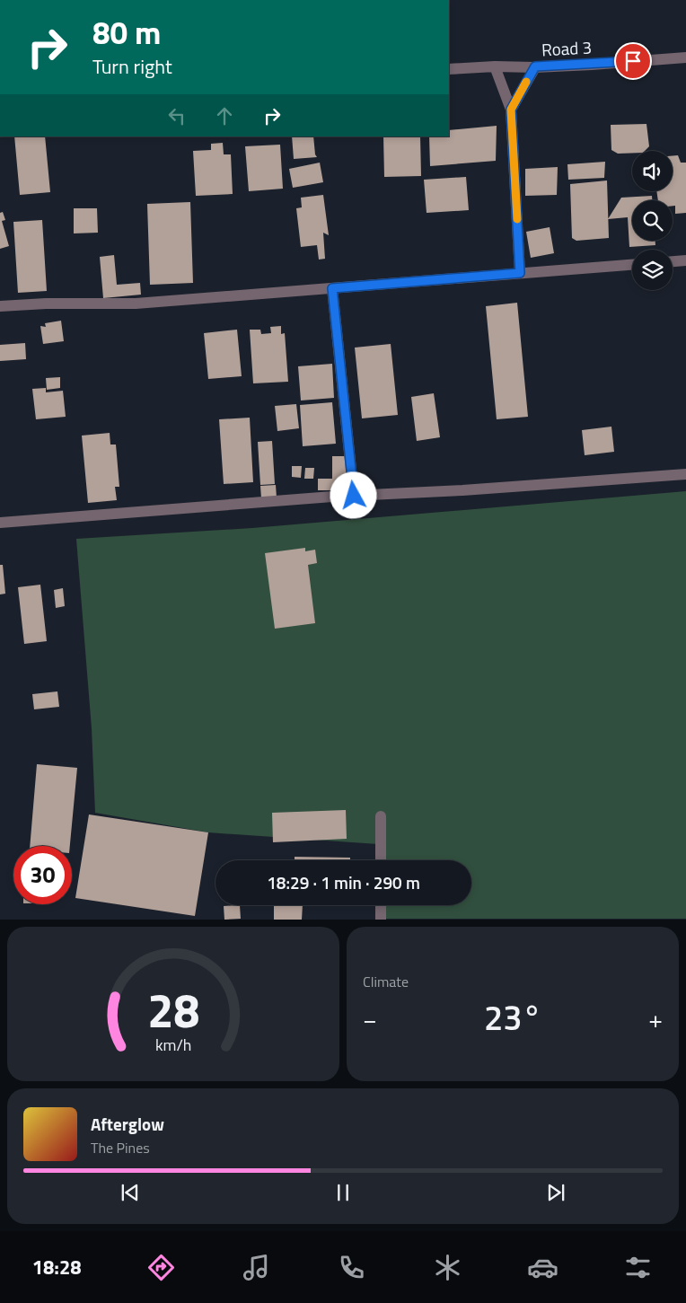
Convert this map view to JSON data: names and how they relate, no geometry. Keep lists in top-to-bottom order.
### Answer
{
  "streets": {
    "street": ["Road 3"]
  },
  "page": {
    "turn": ["80 m", "Turn right"],
    "limit": "30",
    "trip": "18:29 · 1 min · 290 m",
    "tile": "Climate",
    "heat": ["−", "23°", "+"],
    "song": ["Afterglow", "The Pines"],
    "tabs": "18:28",
    "gauge": ["28", "km/h"]
  }
}
